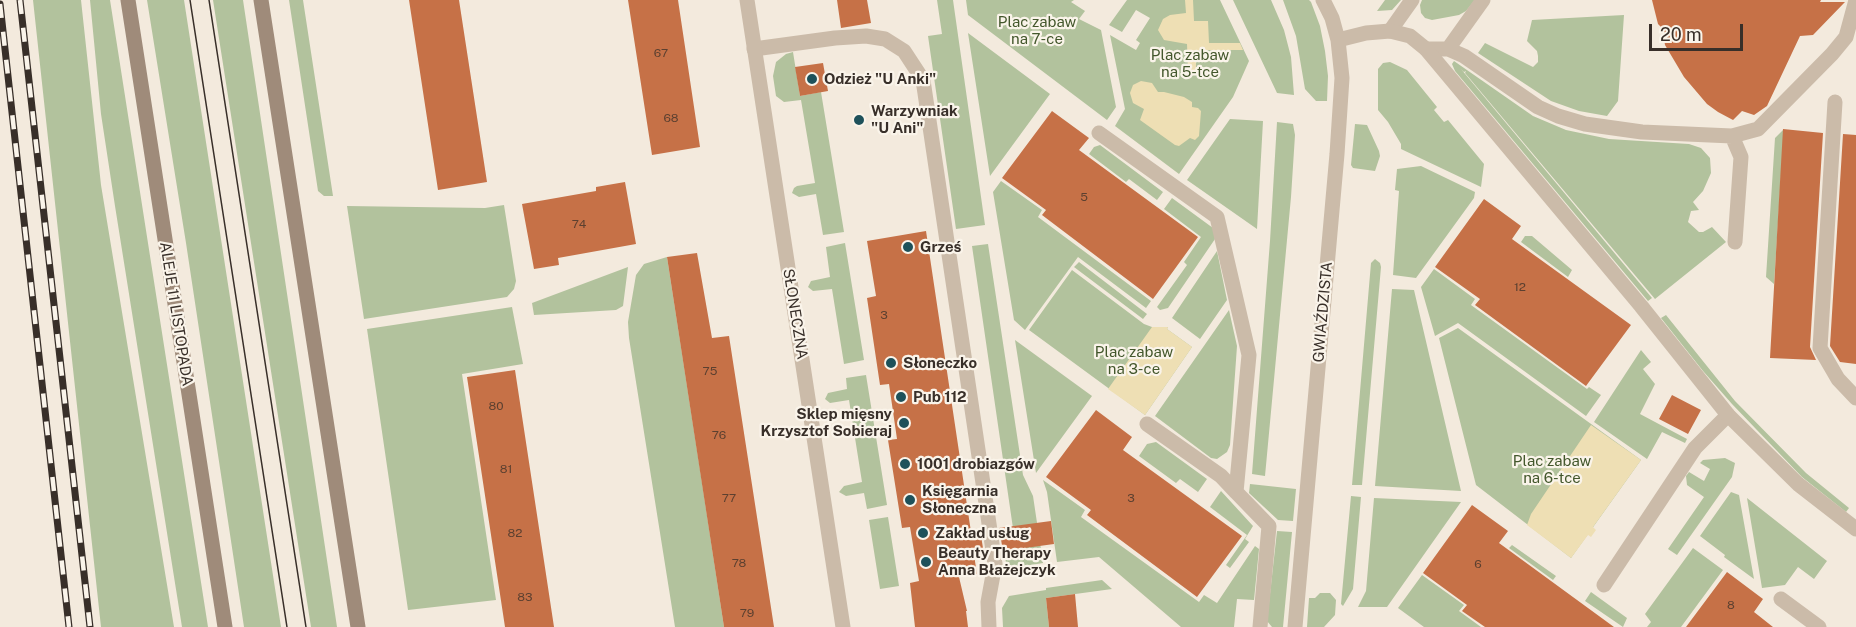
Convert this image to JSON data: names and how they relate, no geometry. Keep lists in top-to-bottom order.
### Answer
{
  "streets": {
    "main road": ["ALEJE 11 LISTOPADA"],
    "street": ["GWIAŹDZISTA", "SŁONECZNA"]
  },
  "parks": [
    "Plac zabaw na 7-ce",
    "Plac zabaw na 5-tce",
    "Plac zabaw na 3-ce",
    "Plac zabaw na 6-tce"
  ],
  "places": [
    "Odzież \"U Anki\"",
    "Warzywniak \"U Ani\"",
    "Grześ",
    "Słoneczko",
    "Pub 112",
    "Sklep mięsny Krzysztof Sobieraj",
    "1001 drobiazgów",
    "Księgarnia Słoneczna",
    "Zakład usług",
    "Beauty Therapy Anna Błażejczyk"
  ],
  "house_numbers": [
    "67",
    "68",
    "5",
    "74",
    "12",
    "3",
    "75",
    "80",
    "76",
    "81",
    "77",
    "3",
    "82",
    "78",
    "6",
    "83",
    "8",
    "79"
  ],
  "scale_bar": "20 m"
}
